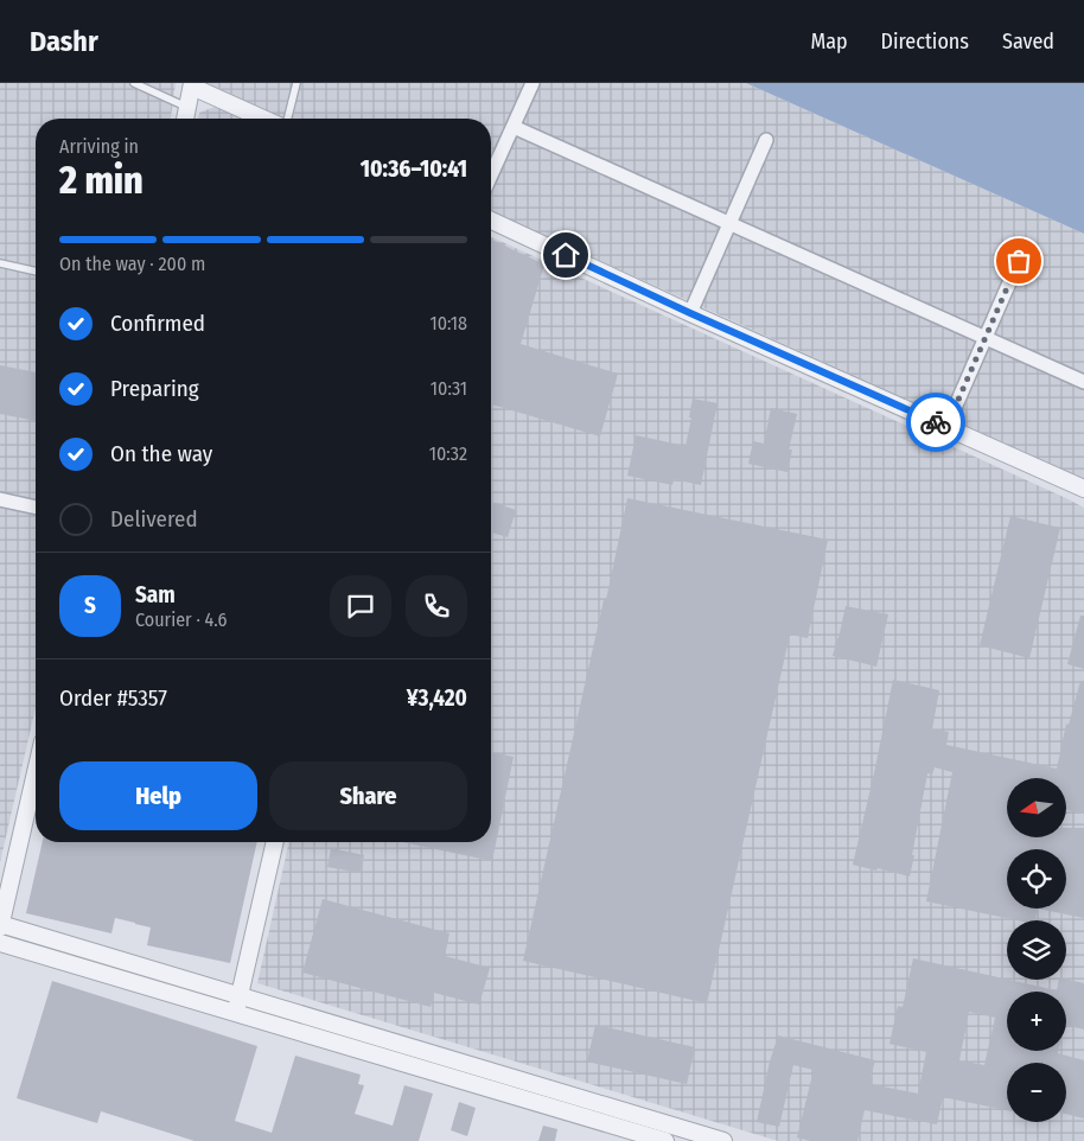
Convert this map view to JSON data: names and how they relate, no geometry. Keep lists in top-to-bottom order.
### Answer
{
  "north": "left",
  "page": {
    "header": "Dashr",
    "nav": ["Map", "Directions", "Saved"],
    "heading": ["2 min", "Arriving in", "10:36–10:41"],
    "panel": [
      "Sam",
      "Courier · 4.6",
      "Order #5357",
      "¥3,420"
    ],
    "bar": "On the way · 200 m",
    "list": [
      ["Confirmed", "10:18"],
      ["Preparing", "10:31"],
      ["On the way", "10:32"],
      "Delivered"
    ],
    "round": "S",
    "buttons": ["Help", "Share"],
    "map_buttons": ["+", "−"]
  }
}
